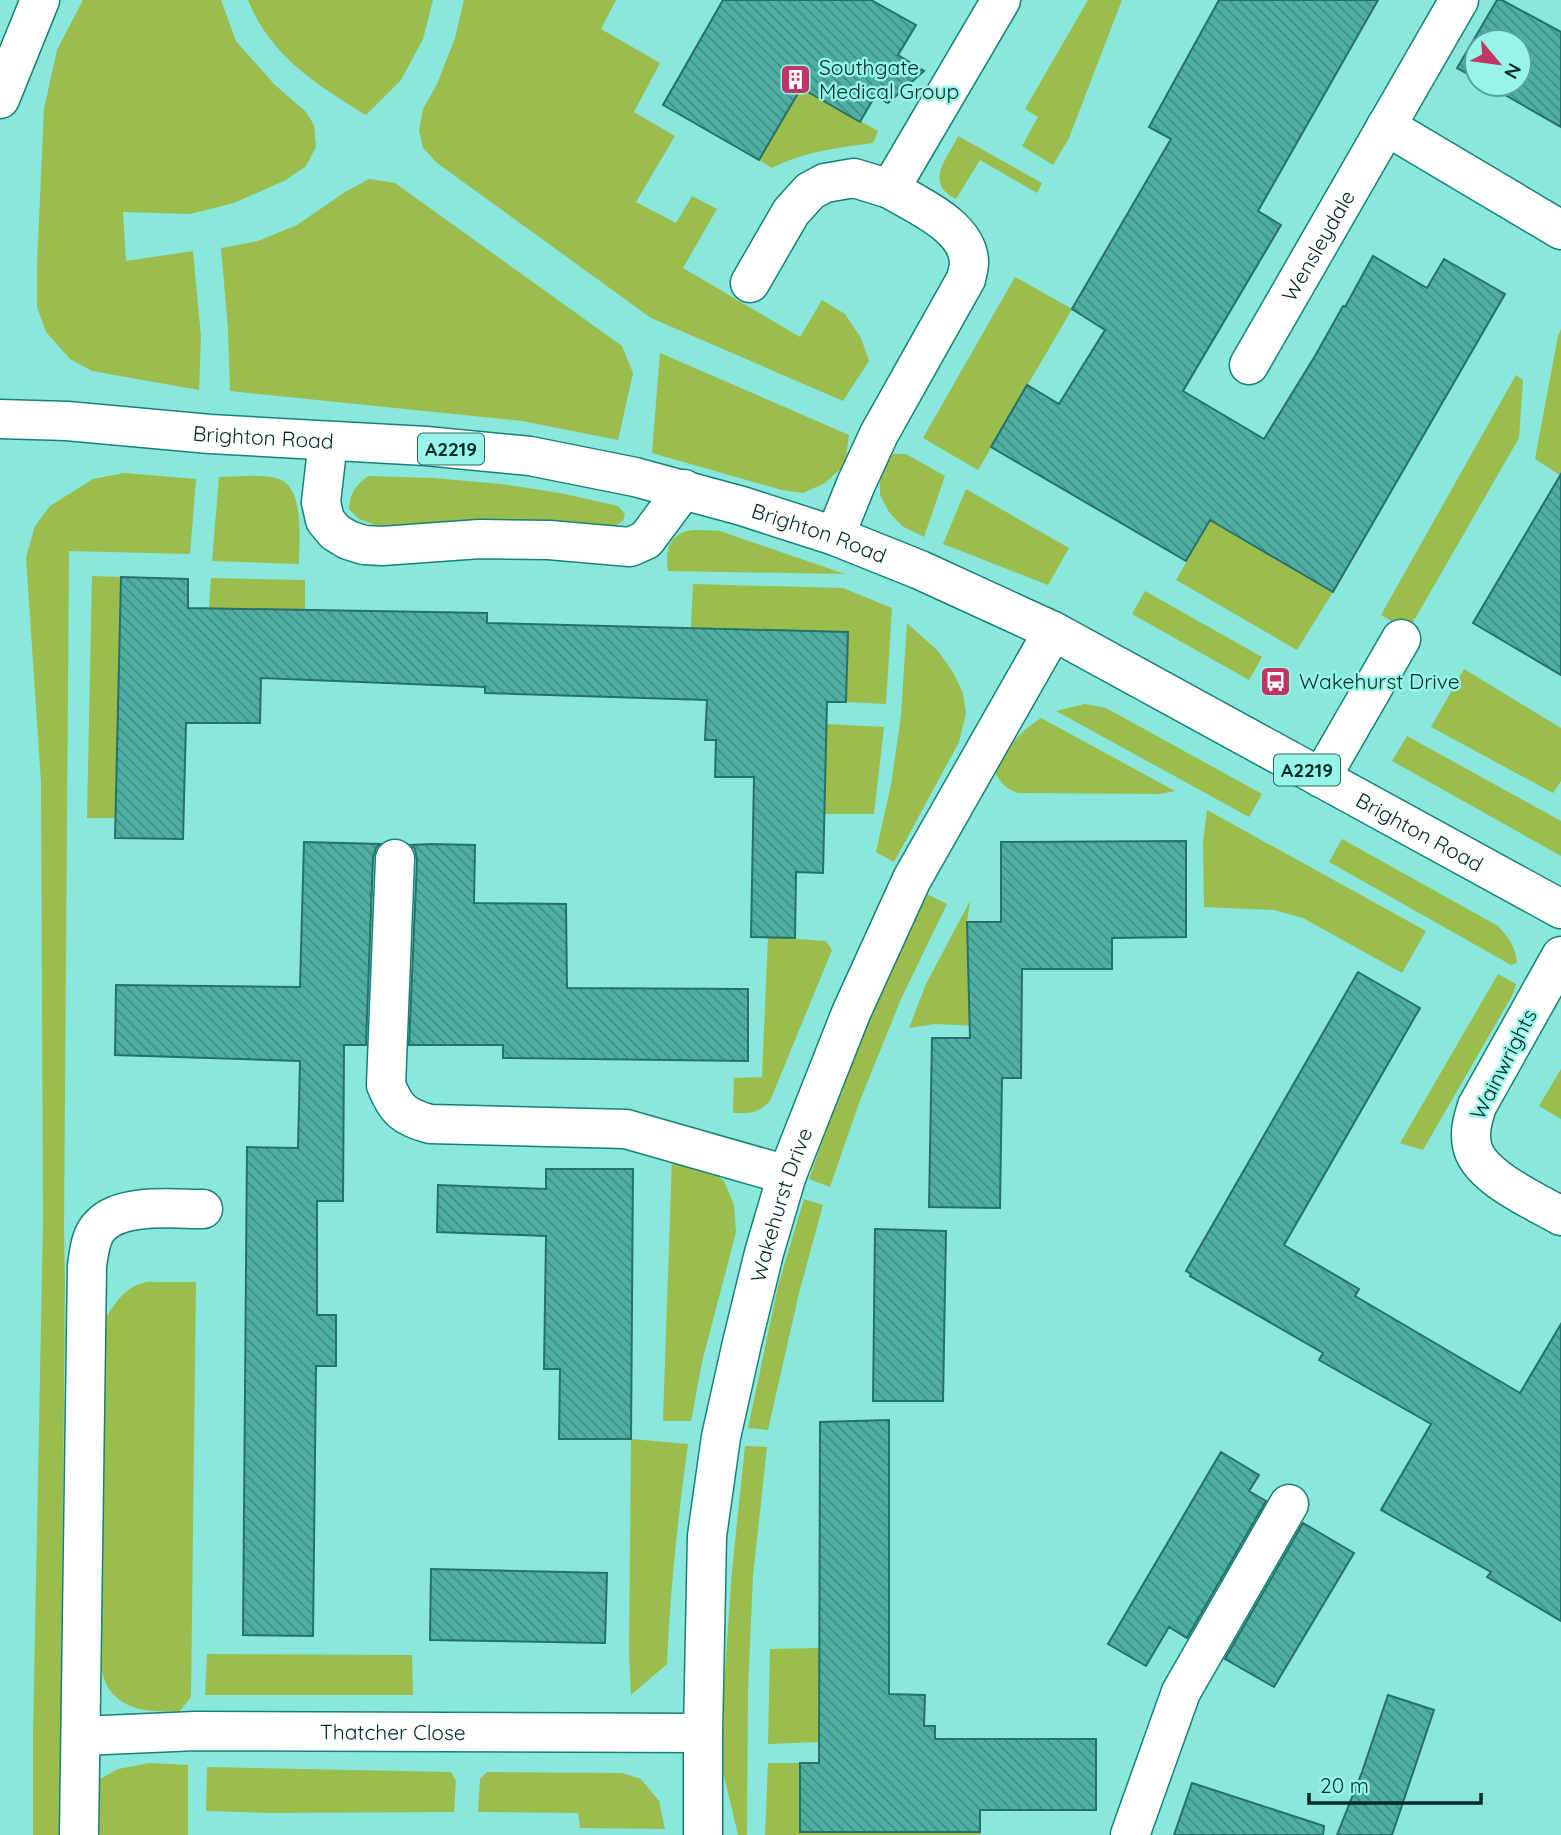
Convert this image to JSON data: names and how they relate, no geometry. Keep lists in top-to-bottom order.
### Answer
{
  "streets": {
    "street": [
      "Wensleydale",
      "Brighton Road",
      "A2219",
      "Wainwrights",
      "Wakehurst Drive",
      "Thatcher Close"
    ]
  },
  "crossings": [
    ["Brighton Road", "Wakehurst Drive"],
    ["Wakehurst Drive", "Thatcher Close"]
  ],
  "places": {
    "building": ["Southgate Medical Group"],
    "bus stop": ["Wakehurst Drive"]
  },
  "scale_bar": "20 m",
  "north": "bottom right"
}
